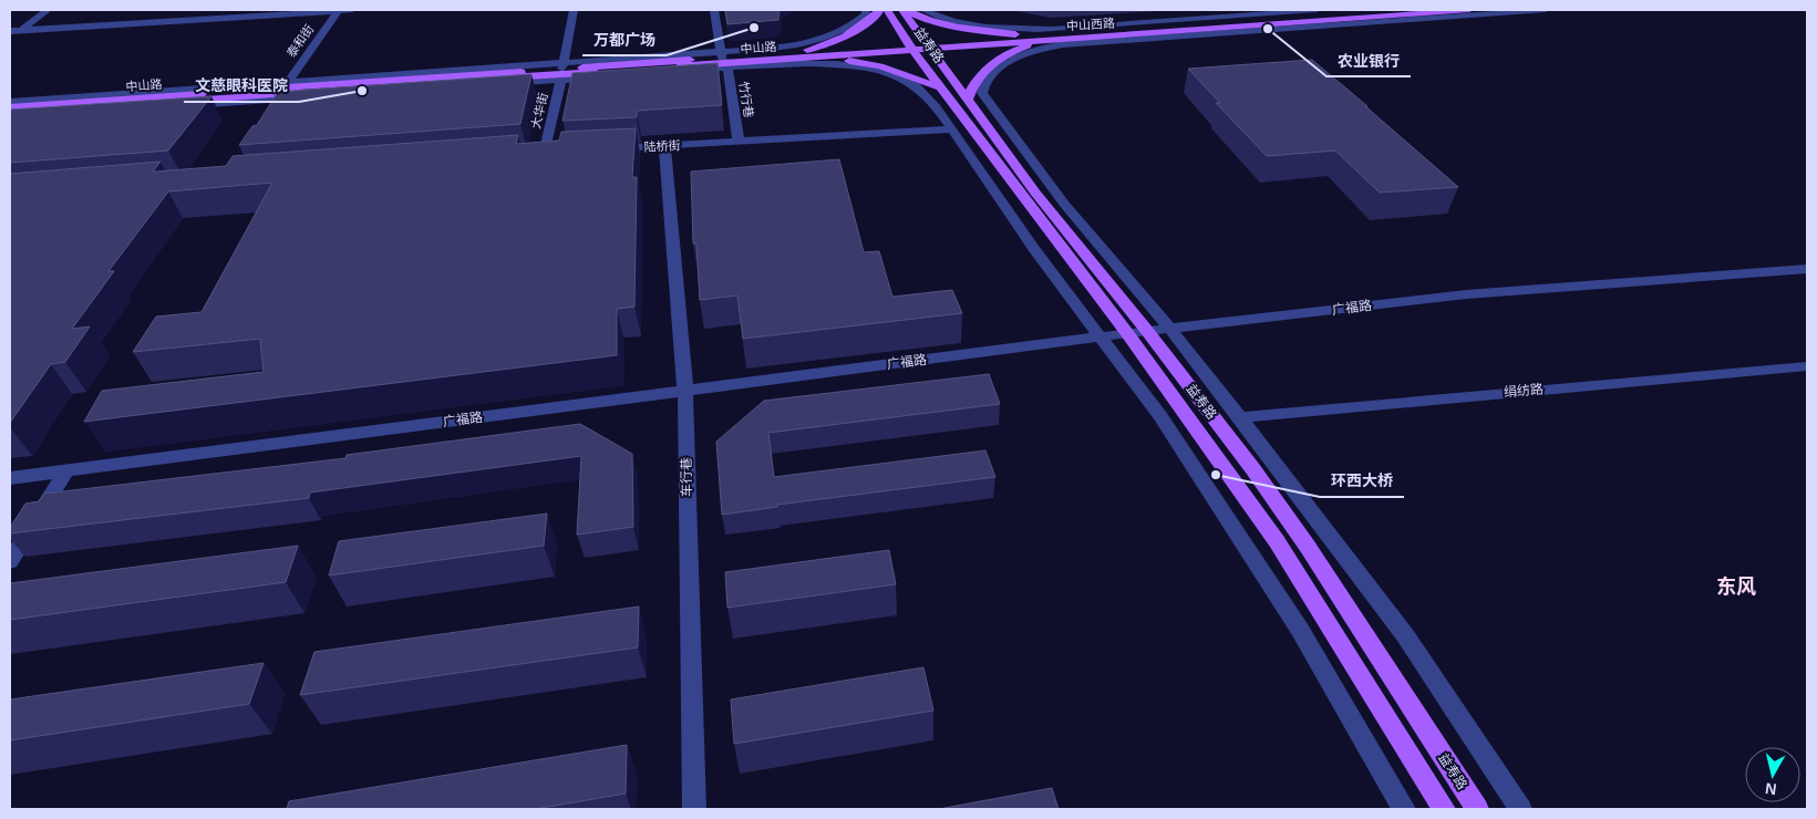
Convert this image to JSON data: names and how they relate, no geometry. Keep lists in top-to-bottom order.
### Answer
{
  "streets": {
    "main road": ["中山西路", "益寿路", "中山路"],
    "street": [
      "泰和街",
      "竹行巷",
      "大华街",
      "陆桥街",
      "广福路",
      "绢纺路",
      "车行巷"
    ]
  },
  "crossings": [
    ["中山西路", "益寿路"],
    ["中山西路", "中山路"],
    ["泰和街", "中山路"],
    ["益寿路", "中山路"],
    ["益寿路", "广福路"],
    ["中山路", "竹行巷"],
    ["竹行巷", "陆桥街"],
    ["陆桥街", "车行巷"],
    ["广福路", "车行巷"]
  ],
  "districts": ["东风"],
  "places": [
    "万都广场",
    "农业银行",
    "文慈眼科医院",
    "环西大桥"
  ],
  "north": "bottom"
}
